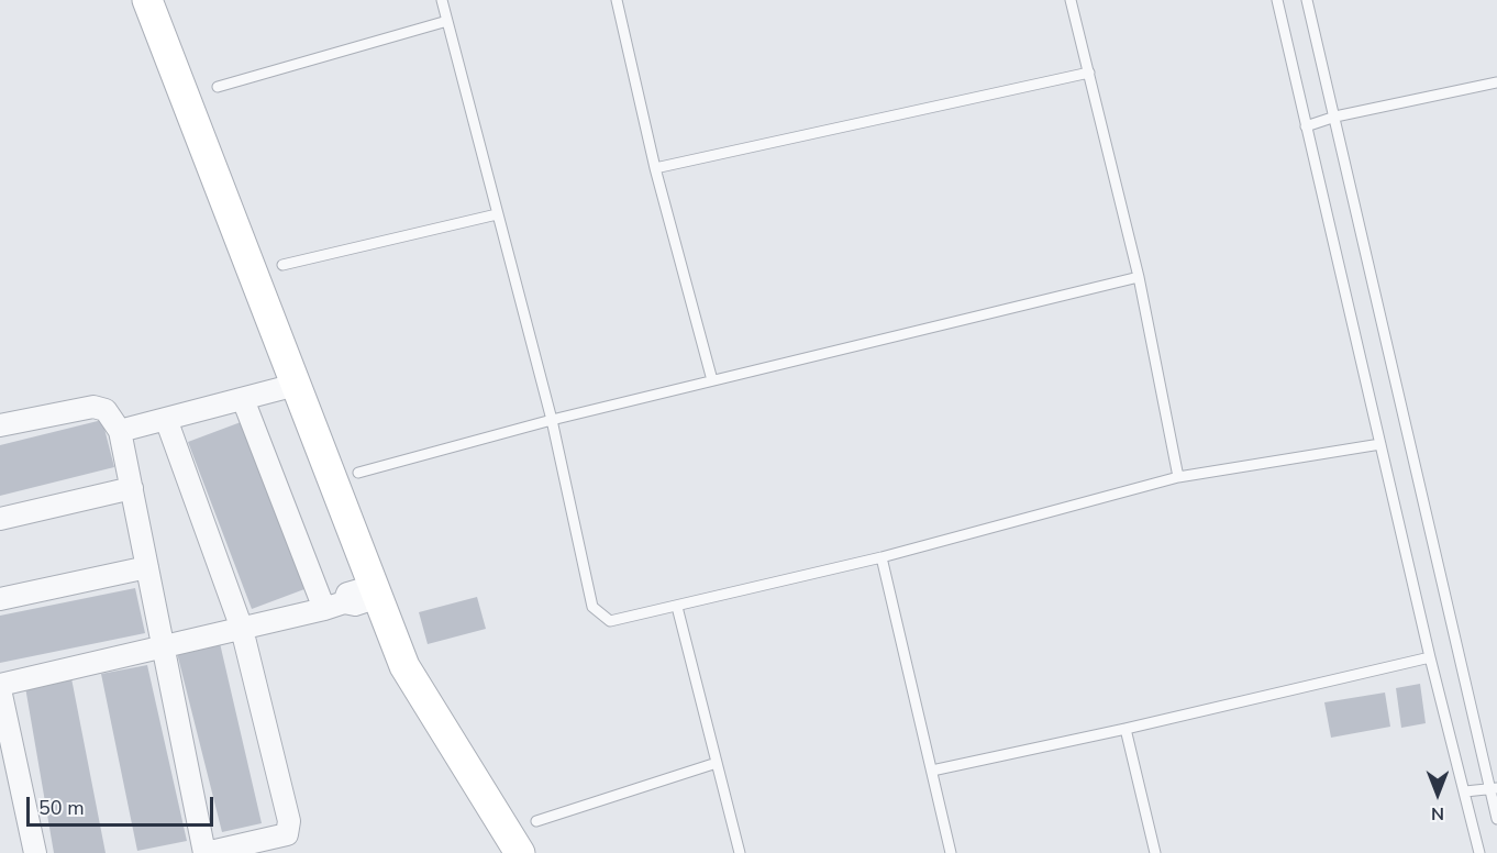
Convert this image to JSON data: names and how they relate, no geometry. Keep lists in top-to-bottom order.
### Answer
{
  "scale_bar": "50 m",
  "north": "bottom"
}
